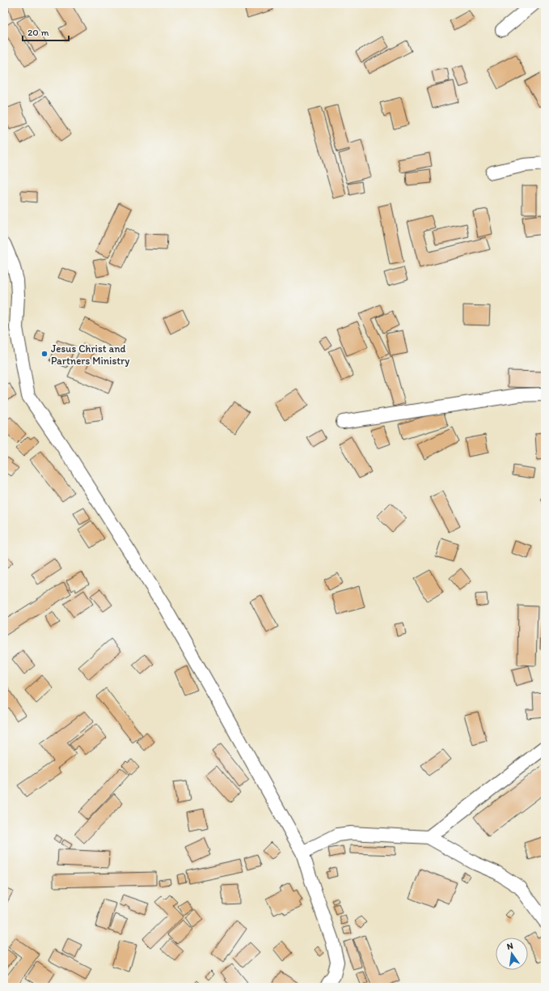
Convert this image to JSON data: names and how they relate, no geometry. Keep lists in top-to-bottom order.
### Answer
{
  "places": ["Jesus Christ and Partners Ministry"],
  "scale_bar": "20 m",
  "north": "top"
}
